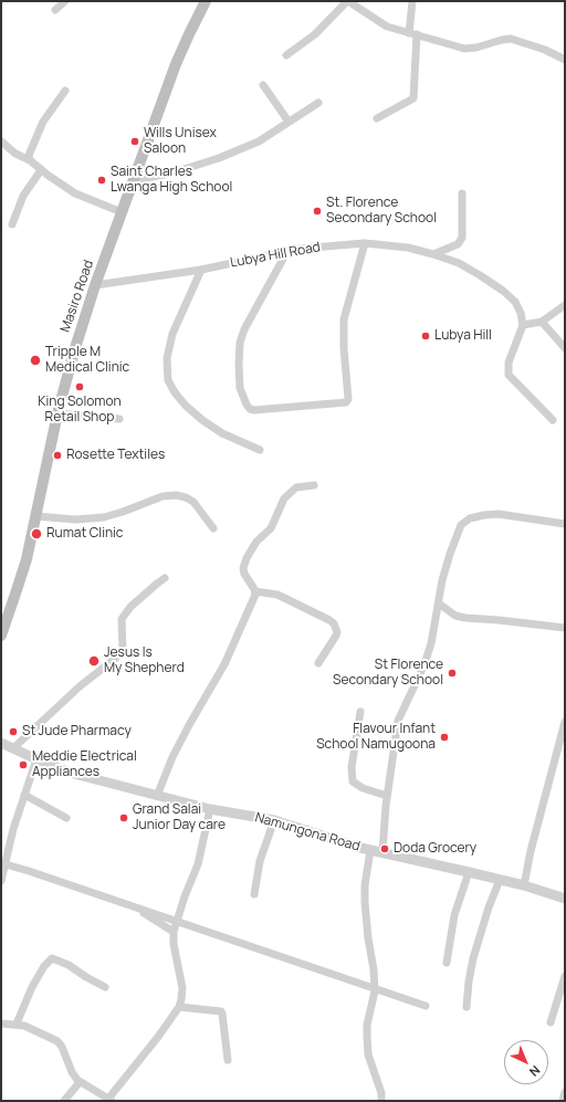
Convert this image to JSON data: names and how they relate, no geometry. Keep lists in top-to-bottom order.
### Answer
{
  "streets": {
    "main road": ["Masiro Road"],
    "street": ["Lubya Hill Road", "Namungona Road"]
  },
  "crossings": [
    ["Lubya Hill Road", "Masiro Road"]
  ],
  "places": [
    "Wills Unisex Saloon",
    "Saint Charles Lwanga High School",
    "St. Florence Secondary School",
    "Lubya Hill",
    "Tripple M Medical Clinic",
    "King Solomon Retail Shop",
    "Rosette Textiles",
    "Rumat Clinic",
    "Jesus Is My Shepherd",
    "St Florence Secondary School",
    "St Jude Pharmacy",
    "Flavour Infant School Namugoona",
    "Meddie Electrical Appliances",
    "Grand Salai Junior Day care",
    "Doda Grocery"
  ],
  "north": "bottom right"
}
